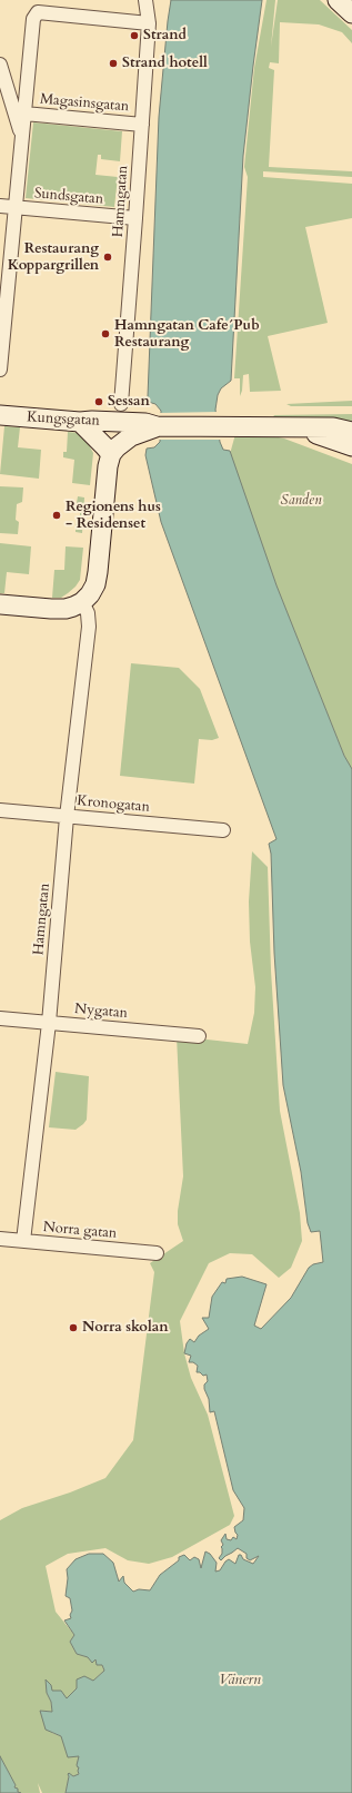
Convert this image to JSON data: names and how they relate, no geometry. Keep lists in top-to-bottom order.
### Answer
{
  "streets": {
    "street": [
      "Magasinsgatan",
      "Sundsgatan",
      "Hamngatan",
      "Kungsgatan",
      "Kronogatan",
      "Nygatan",
      "Norra gatan"
    ]
  },
  "crossings": [
    ["Magasinsgatan", "Hamngatan"],
    ["Sundsgatan", "Hamngatan"],
    ["Hamngatan", "Kronogatan"],
    ["Hamngatan", "Nygatan"],
    ["Hamngatan", "Norra gatan"]
  ],
  "water": ["Vänern"],
  "parks": ["Sanden"],
  "places": [
    "Strand",
    "Strand hotell",
    "Restaurang Koppargrillen",
    "Hamngatan Cafe´Pub Restaurang",
    "Sessan",
    "Regionens hus - Residenset",
    "Norra skolan"
  ]
}
